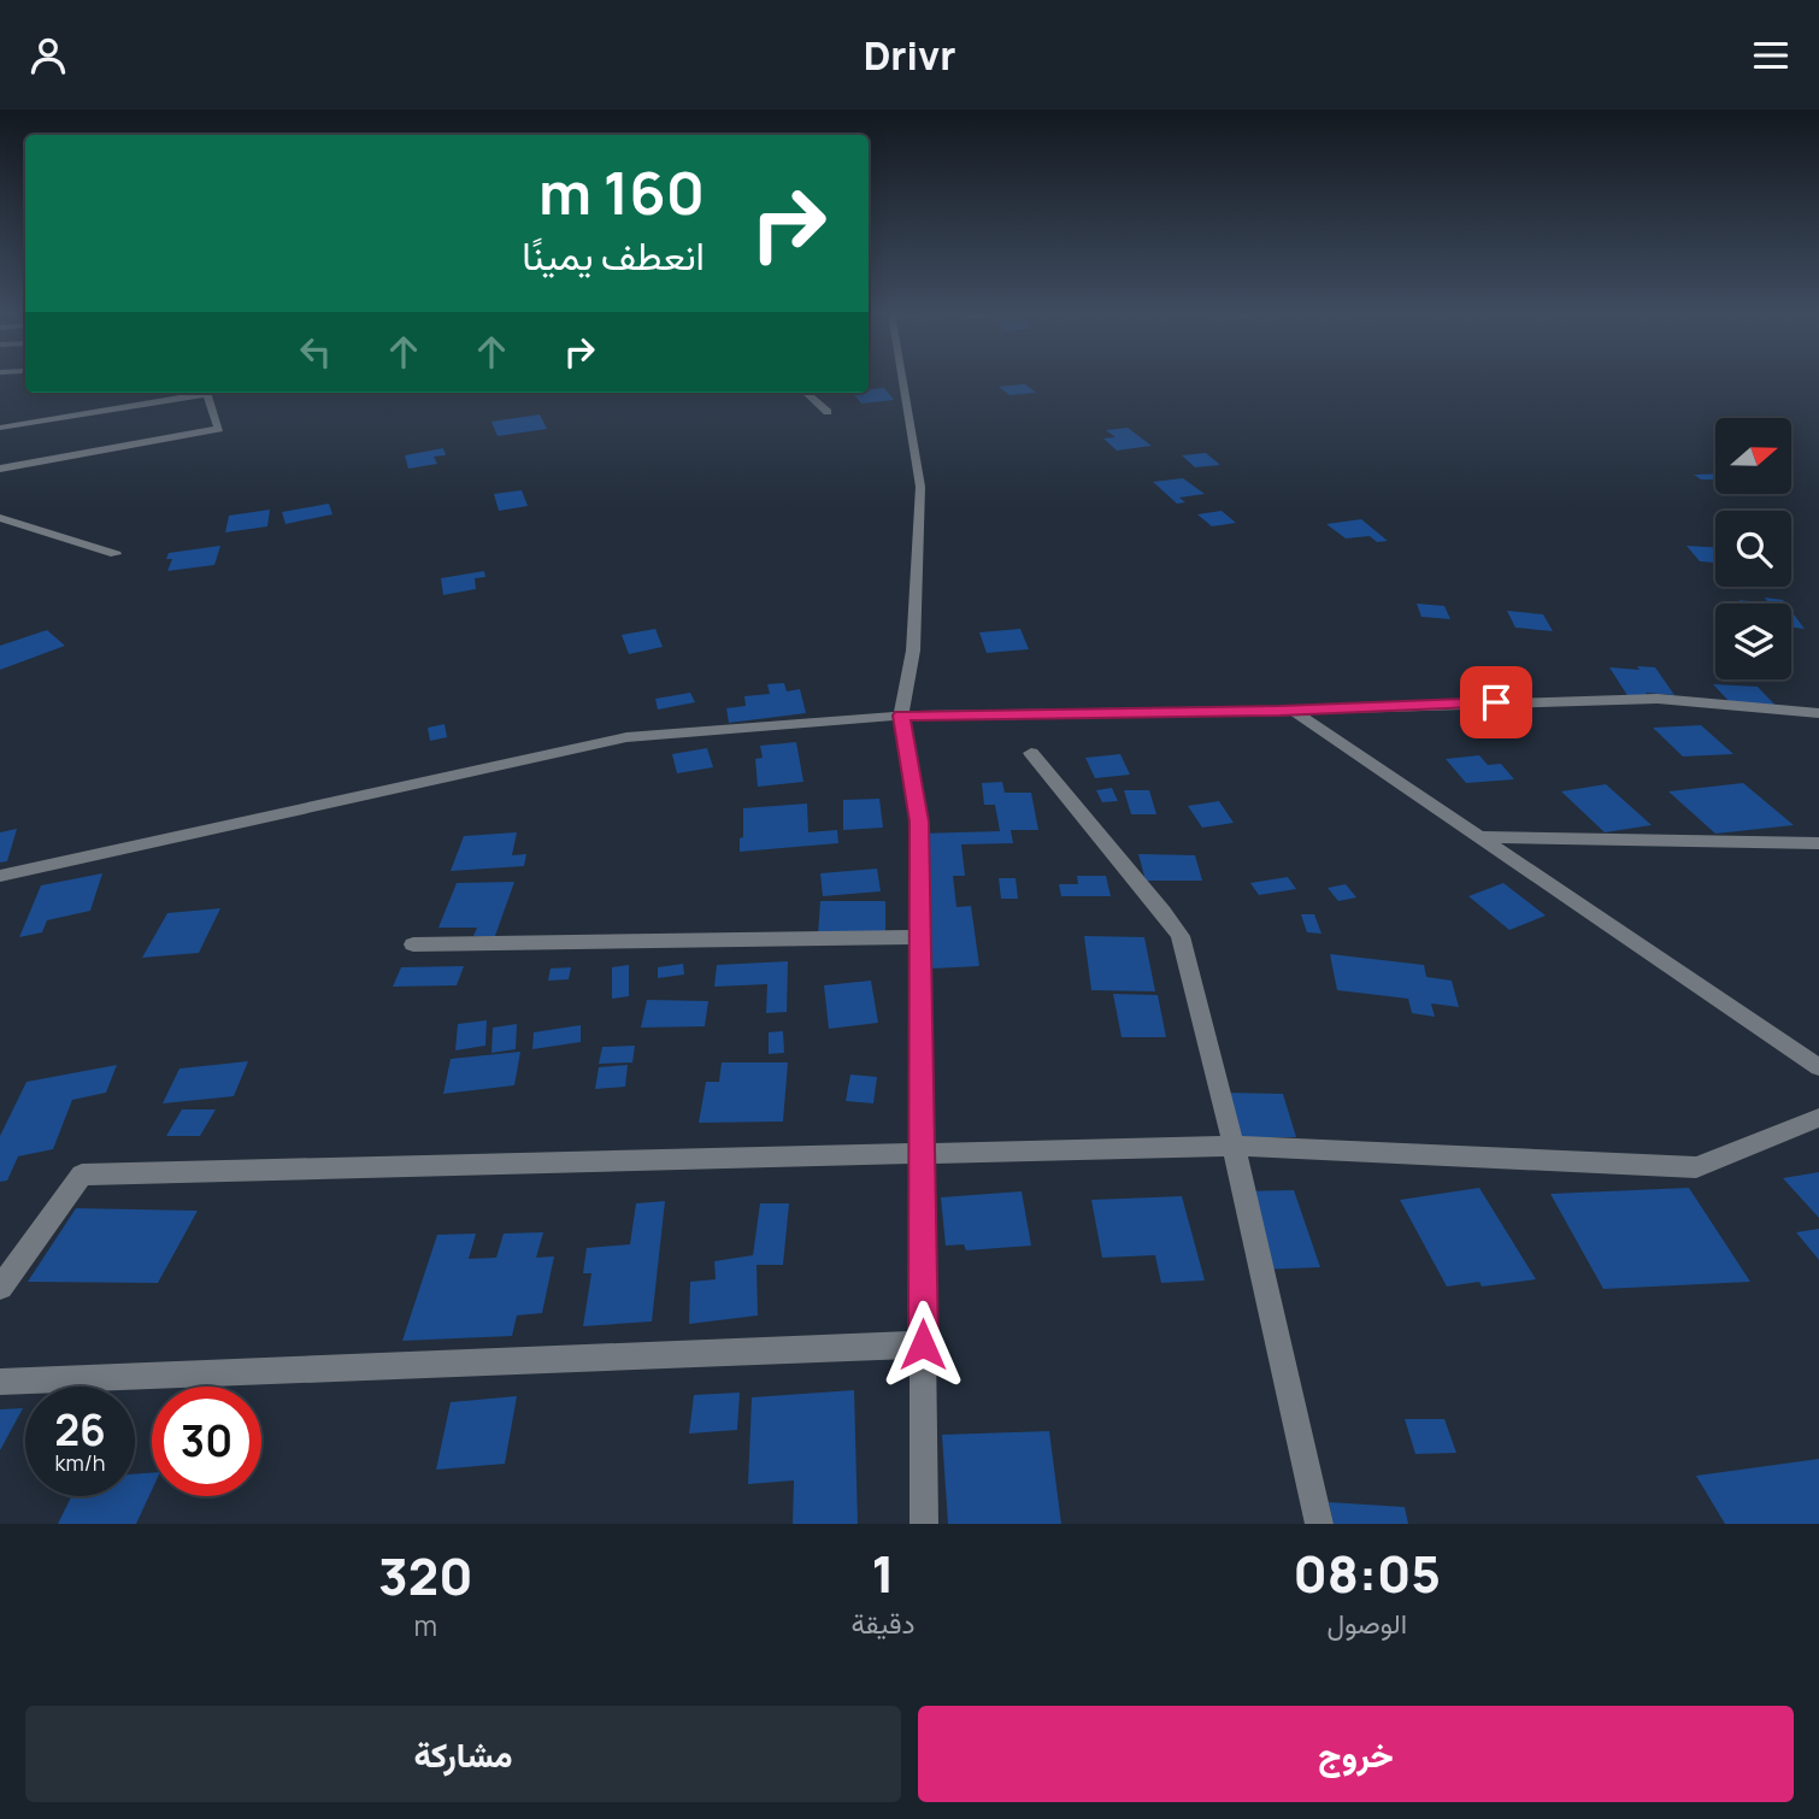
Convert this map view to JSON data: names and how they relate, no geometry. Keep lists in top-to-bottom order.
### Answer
{
  "north": "right",
  "page": {
    "header": "Drivr",
    "turn": ["160 m", "انعطف يمينًا"],
    "speed": "26 km/h",
    "limit": "30",
    "eta": [
      "08:05",
      "الوصول",
      "1",
      "دقيقة",
      "320",
      "m"
    ],
    "buttons": ["خروج", "مشاركة"]
  }
}
